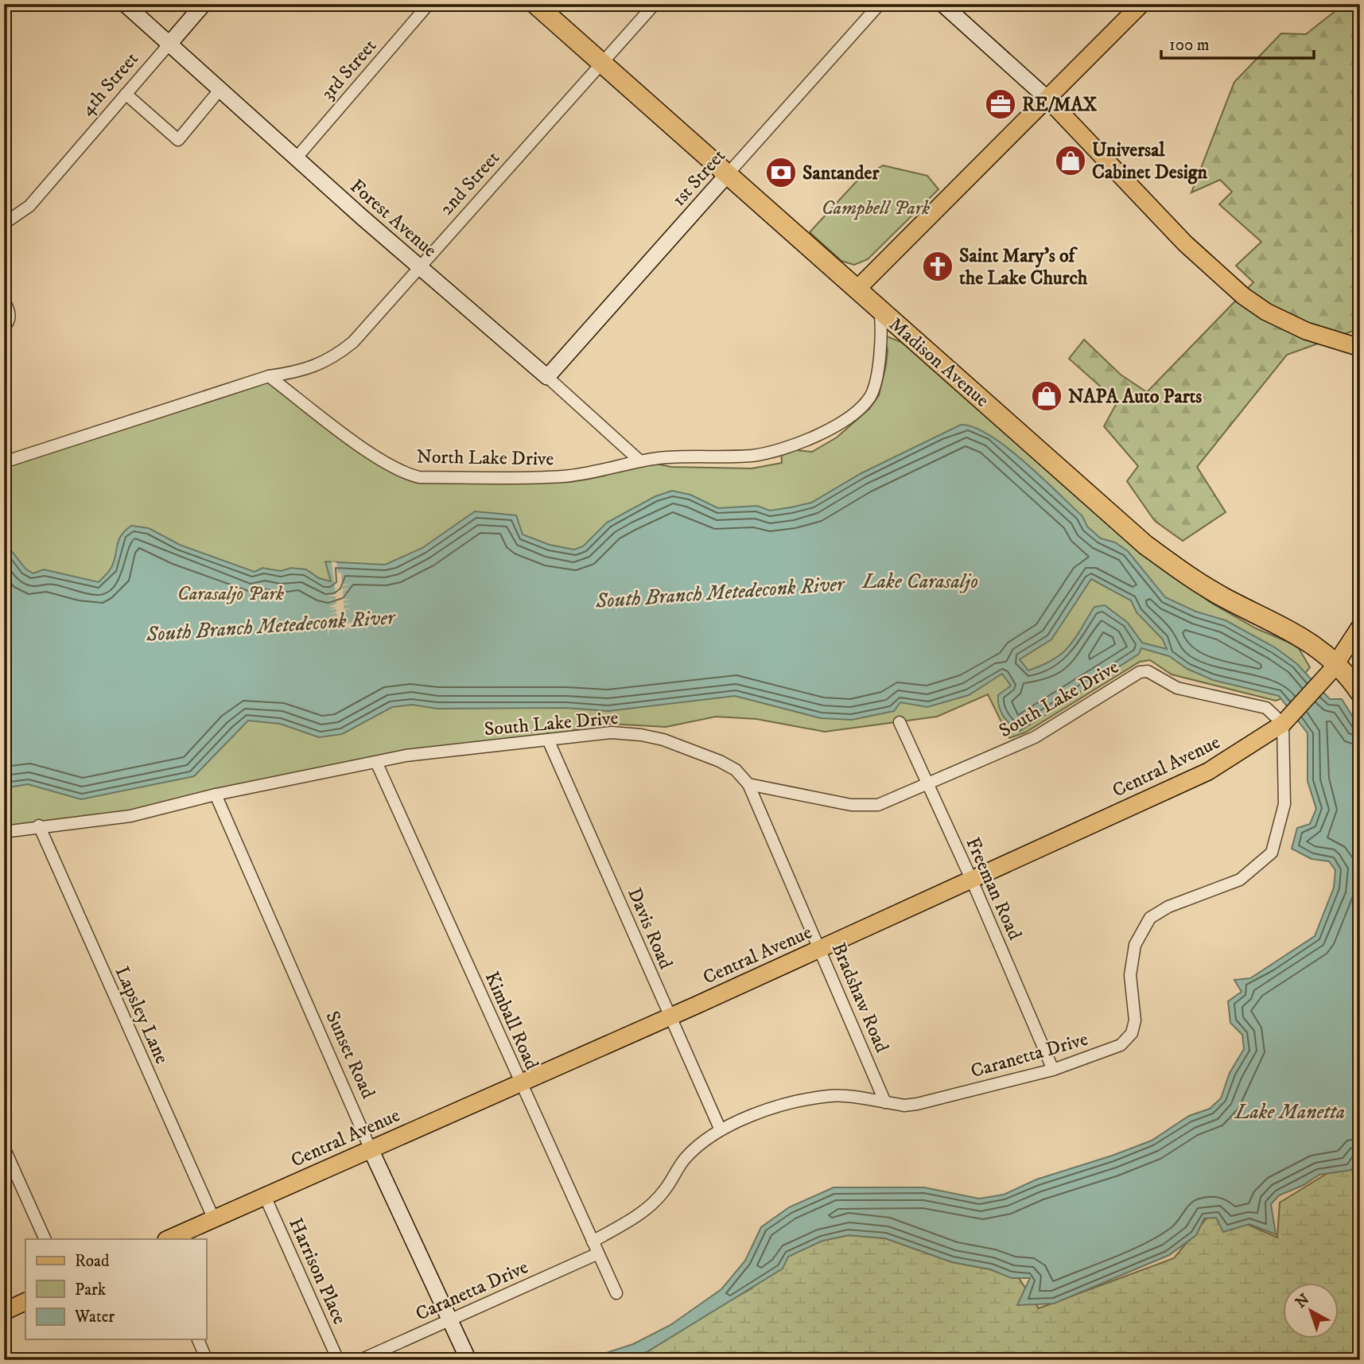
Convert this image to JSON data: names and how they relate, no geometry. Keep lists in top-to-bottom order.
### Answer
{
  "streets": {
    "highway": ["Madison Avenue"],
    "main road": ["Central Avenue"],
    "street": [
      "3rd Street",
      "4th Street",
      "1st Street",
      "2nd Street",
      "Forest Avenue",
      "North Lake Drive",
      "South Lake Drive",
      "Freeman Road",
      "Davis Road",
      "Bradshaw Road",
      "Lapsley Lane",
      "Kimball Road",
      "Sunset Road",
      "Caranetta Drive",
      "Harrison Place"
    ]
  },
  "crossings": [
    ["3rd Street", "Forest Avenue"],
    ["4th Street", "Forest Avenue"],
    ["1st Street", "Forest Avenue"],
    ["1st Street", "Madison Avenue"],
    ["2nd Street", "Forest Avenue"],
    ["2nd Street", "Madison Avenue"],
    ["2nd Street", "North Lake Drive"],
    ["Forest Avenue", "North Lake Drive"],
    ["Madison Avenue", "North Lake Drive"],
    ["Madison Avenue", "Central Avenue"],
    ["South Lake Drive", "Central Avenue"],
    ["South Lake Drive", "Freeman Road"],
    ["South Lake Drive", "Davis Road"],
    ["South Lake Drive", "Bradshaw Road"],
    ["South Lake Drive", "Lapsley Lane"],
    ["South Lake Drive", "Kimball Road"],
    ["South Lake Drive", "Sunset Road"],
    ["South Lake Drive", "Caranetta Drive"],
    ["Central Avenue", "Freeman Road"],
    ["Central Avenue", "Davis Road"],
    ["Central Avenue", "Bradshaw Road"],
    ["Central Avenue", "Lapsley Lane"],
    ["Central Avenue", "Kimball Road"],
    ["Central Avenue", "Sunset Road"],
    ["Central Avenue", "Caranetta Drive"],
    ["Central Avenue", "Harrison Place"],
    ["Freeman Road", "Caranetta Drive"],
    ["Davis Road", "Caranetta Drive"],
    ["Bradshaw Road", "Caranetta Drive"],
    ["Kimball Road", "Caranetta Drive"],
    ["Sunset Road", "Caranetta Drive"]
  ],
  "water": ["Lake Carasaljo", "South Branch Metedeconk River", "Lake Manetta"],
  "parks": ["Campbell Park", "Carasaljo Park"],
  "places": {
    "office": ["RE/MAX"],
    "shop": ["Universal Cabinet Design", "NAPA Auto Parts"],
    "bank": ["Santander"],
    "church": ["Saint Mary's of the Lake Church"]
  },
  "legend": ["Road", "Park", "Water"],
  "scale_bar": "100 m",
  "north": "top left"
}
